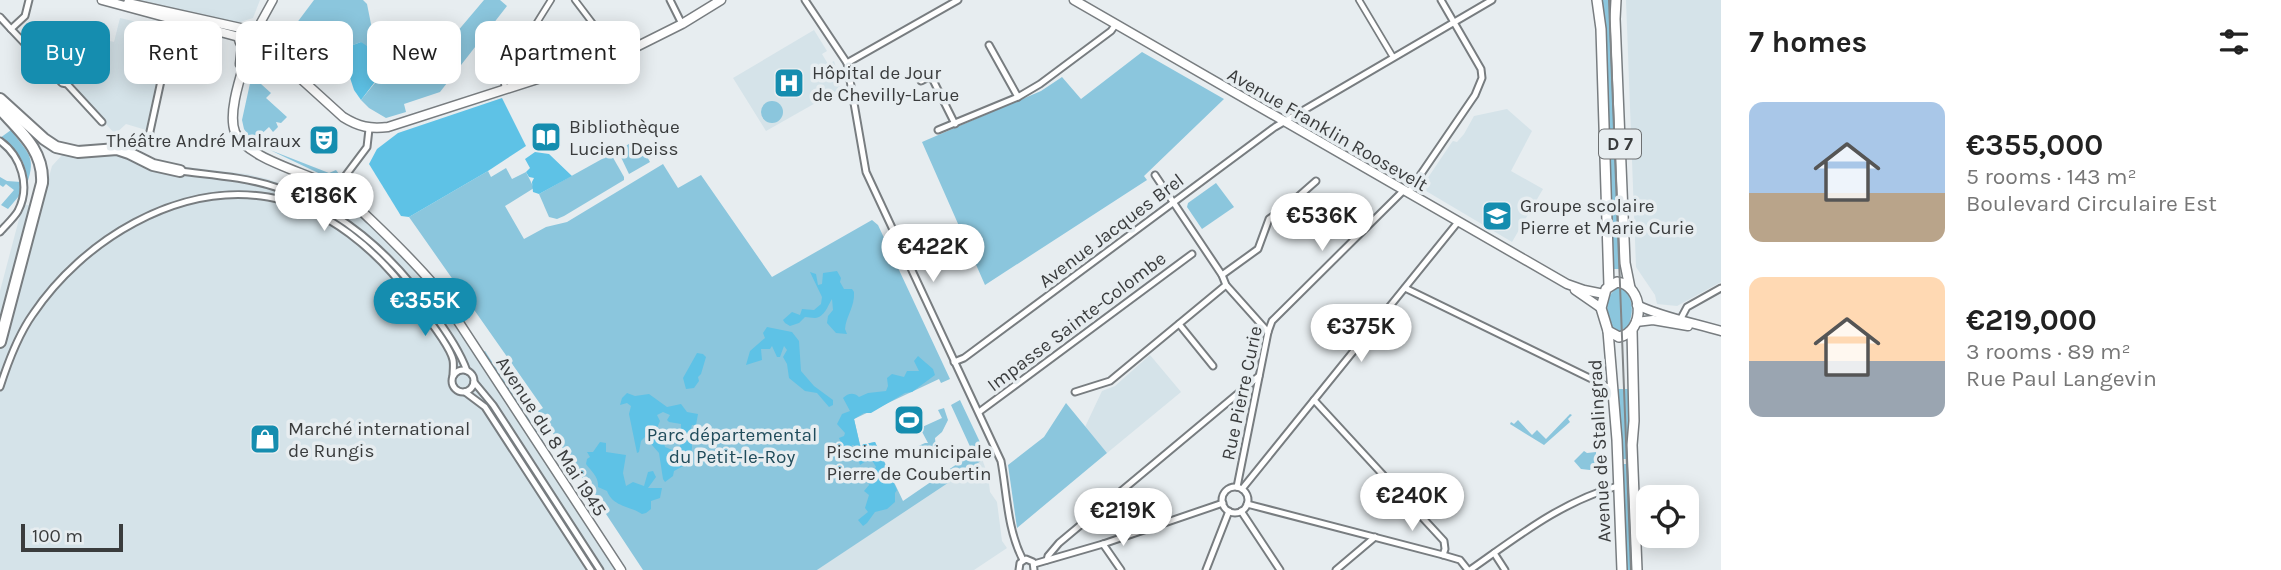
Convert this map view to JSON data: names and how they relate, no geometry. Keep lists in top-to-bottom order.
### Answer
{
  "streets": {
    "main road": [
      "Avenue Franklin Roosevelt",
      "D 7",
      "Avenue du 8 Mai 1945",
      "Avenue de Stalingrad"
    ],
    "street": ["Avenue Jacques Brel", "Impasse Sainte-Colombe", "Rue Pierre Curie"]
  },
  "crossings": [
    ["Avenue Franklin Roosevelt", "D 7"],
    ["Avenue Franklin Roosevelt", "Avenue Jacques Brel"],
    ["Avenue Franklin Roosevelt", "Rue Pierre Curie"],
    ["Avenue Franklin Roosevelt", "Avenue de Stalingrad"],
    ["D 7", "Avenue de Stalingrad"],
    ["Avenue Jacques Brel", "Rue Pierre Curie"]
  ],
  "parks": ["Parc départemental du Petit-le-Roy"],
  "places": {
    "hospital": ["Hôpital de Jour de Chevilly-Larue"],
    "library": ["Bibliothèque Lucien Deiss"],
    "theatre": ["Théâtre André Malraux"],
    "school or university": ["Groupe scolaire Pierre et Marie Curie"],
    "sports": ["Piscine municipale Pierre de Coubertin"],
    "shop": ["Marché international de Rungis"]
  },
  "scale_bar": "100 m",
  "page": {
    "heading": "7 homes",
    "chip": [
      "Buy",
      "Rent",
      "Filters",
      "New",
      "Apartment"
    ],
    "list": [
      {
        "name": "€355,000",
        "note": "5 rooms · 143 m² · Boulevard Circulaire Est"
      },
      {
        "name": "€219,000",
        "note": "3 rooms · 89 m² · Rue Paul Langevin"
      }
    ],
    "price": [
      "€186K",
      "€536K",
      "€422K",
      "€355K",
      "€375K",
      "€240K",
      "€219K"
    ],
    "scale": "100 m"
  }
}
